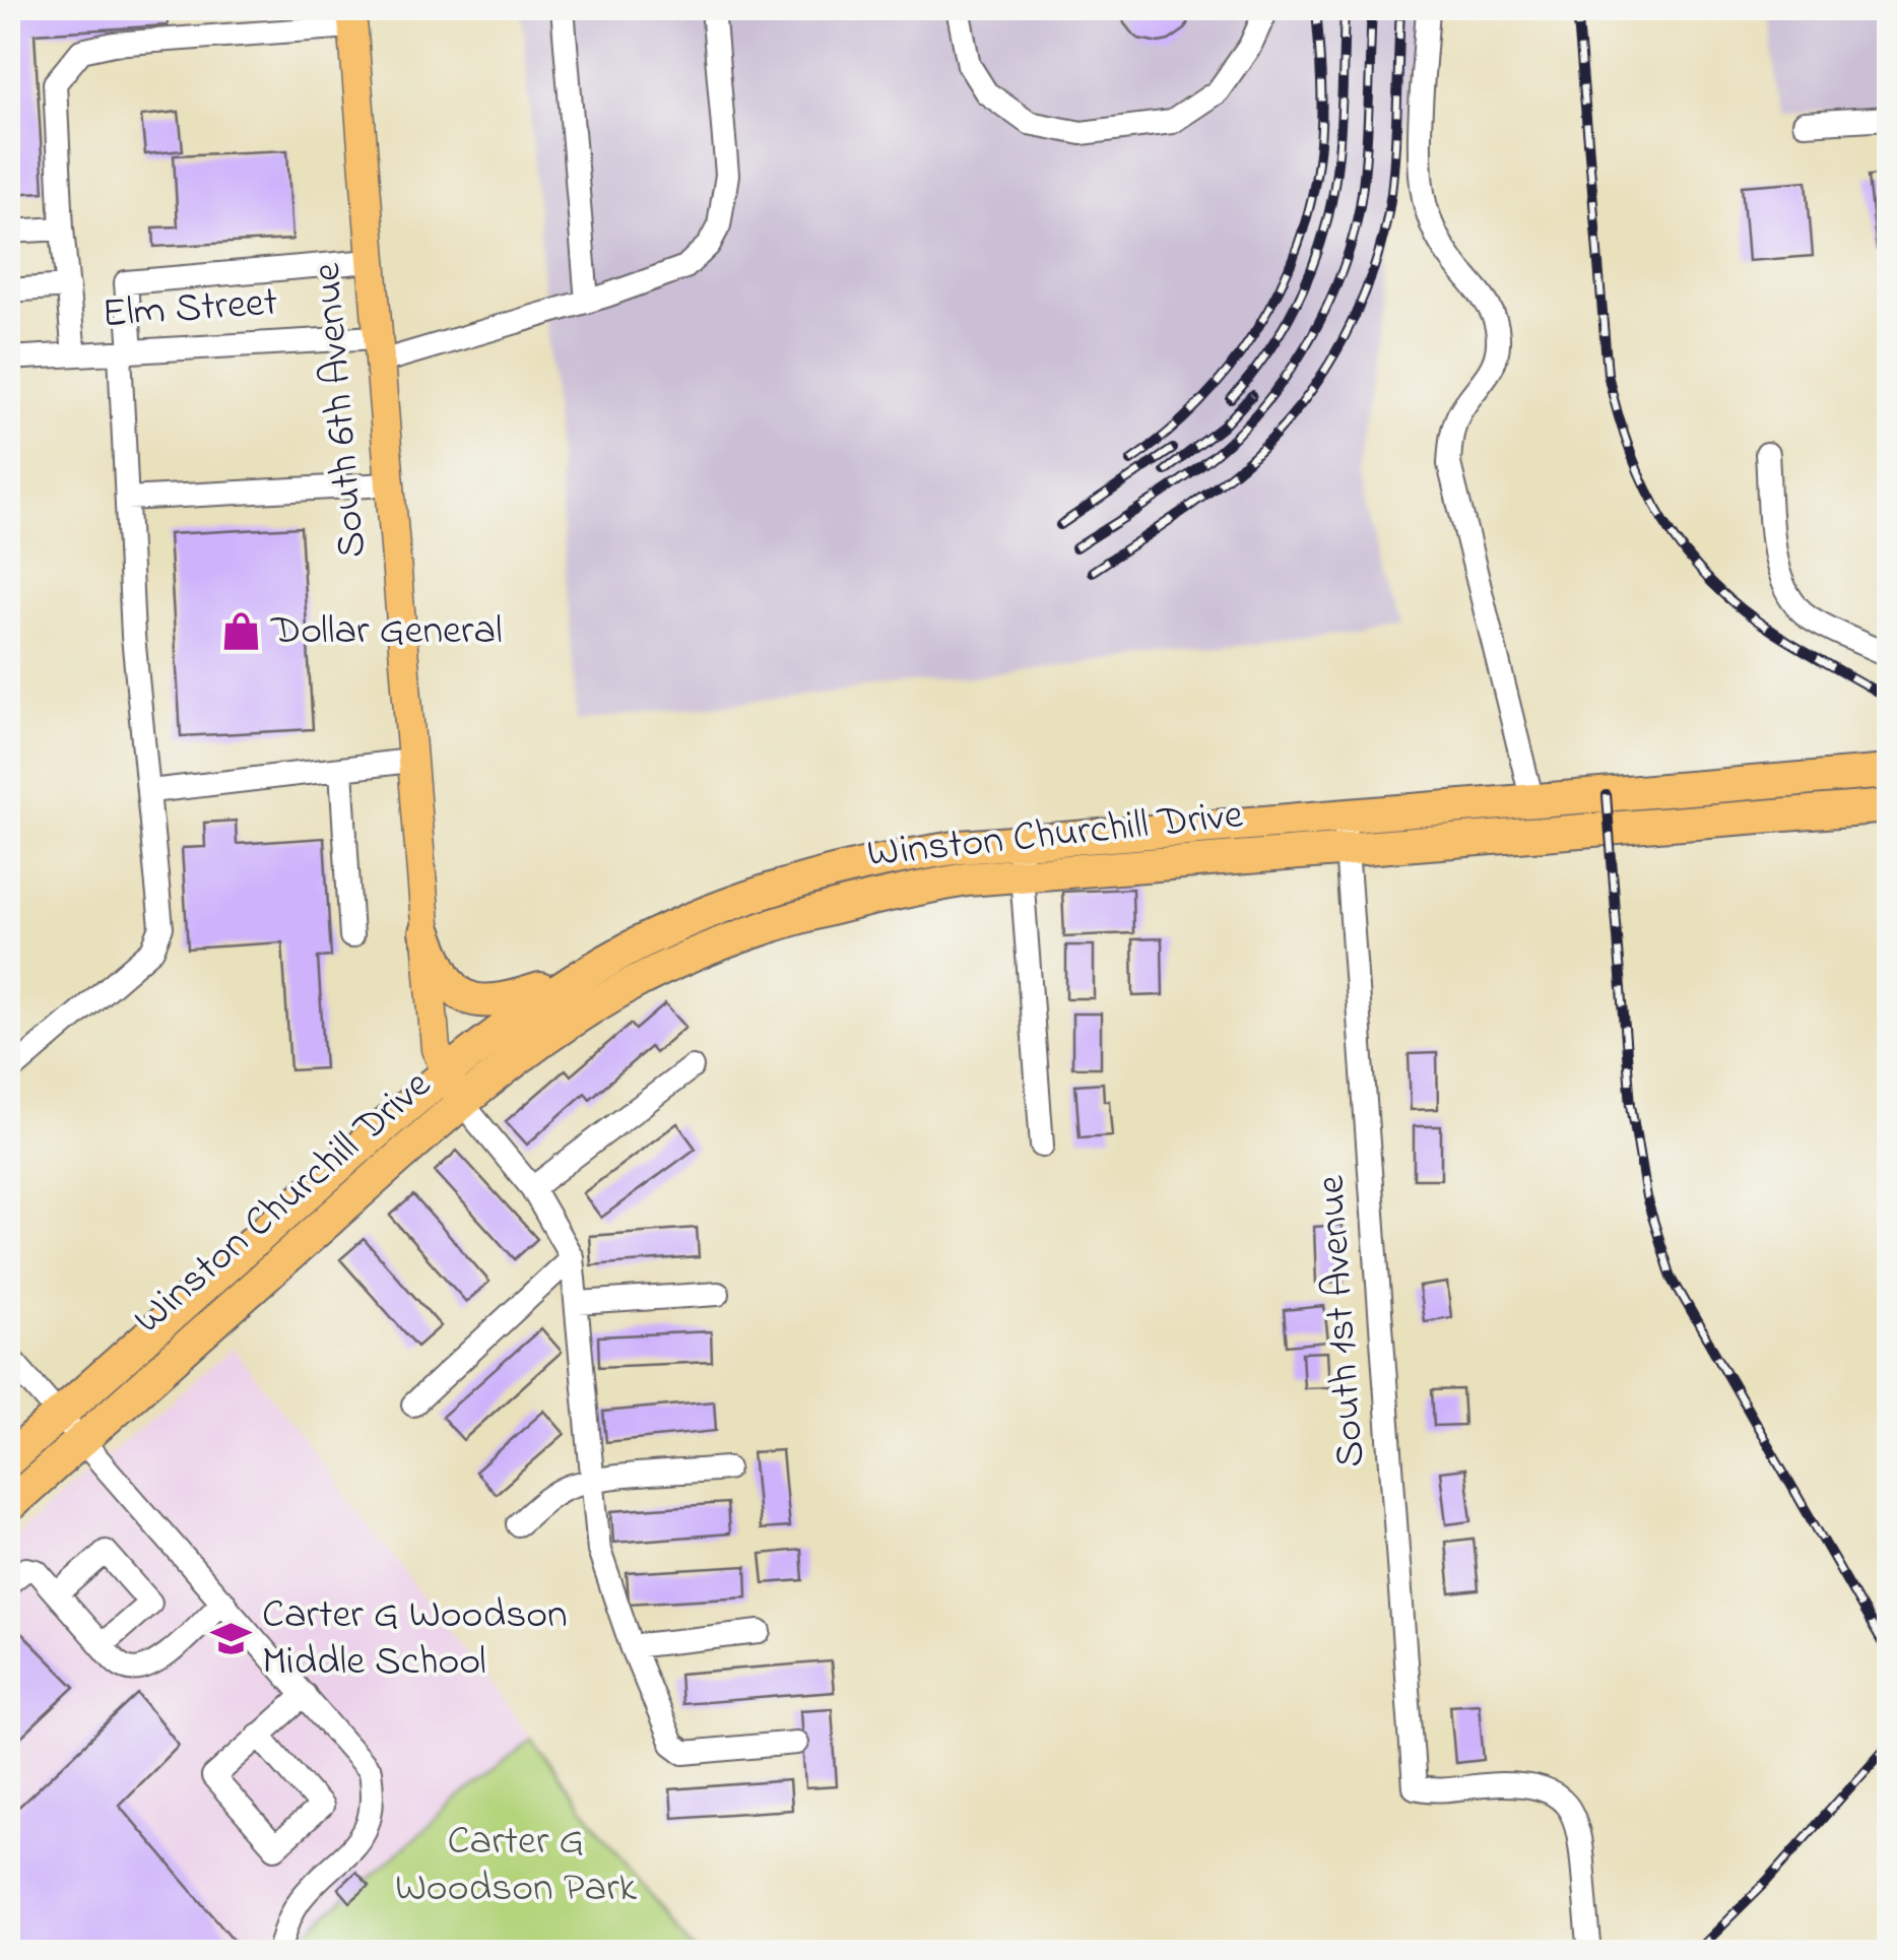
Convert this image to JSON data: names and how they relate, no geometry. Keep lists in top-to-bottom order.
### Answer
{
  "streets": {
    "highway": ["Winston Churchill Drive"],
    "main road": ["South 6th Avenue"],
    "street": ["Elm Street", "South 1st Avenue"]
  },
  "crossings": [
    ["Elm Street", "South 6th Avenue"],
    ["South 6th Avenue", "Winston Churchill Drive"],
    ["Winston Churchill Drive", "South 1st Avenue"]
  ],
  "parks": ["Carter G Woodson Park"],
  "places": {
    "shop": ["Dollar General"],
    "school or university": ["Carter G Woodson Middle School"]
  }
}
